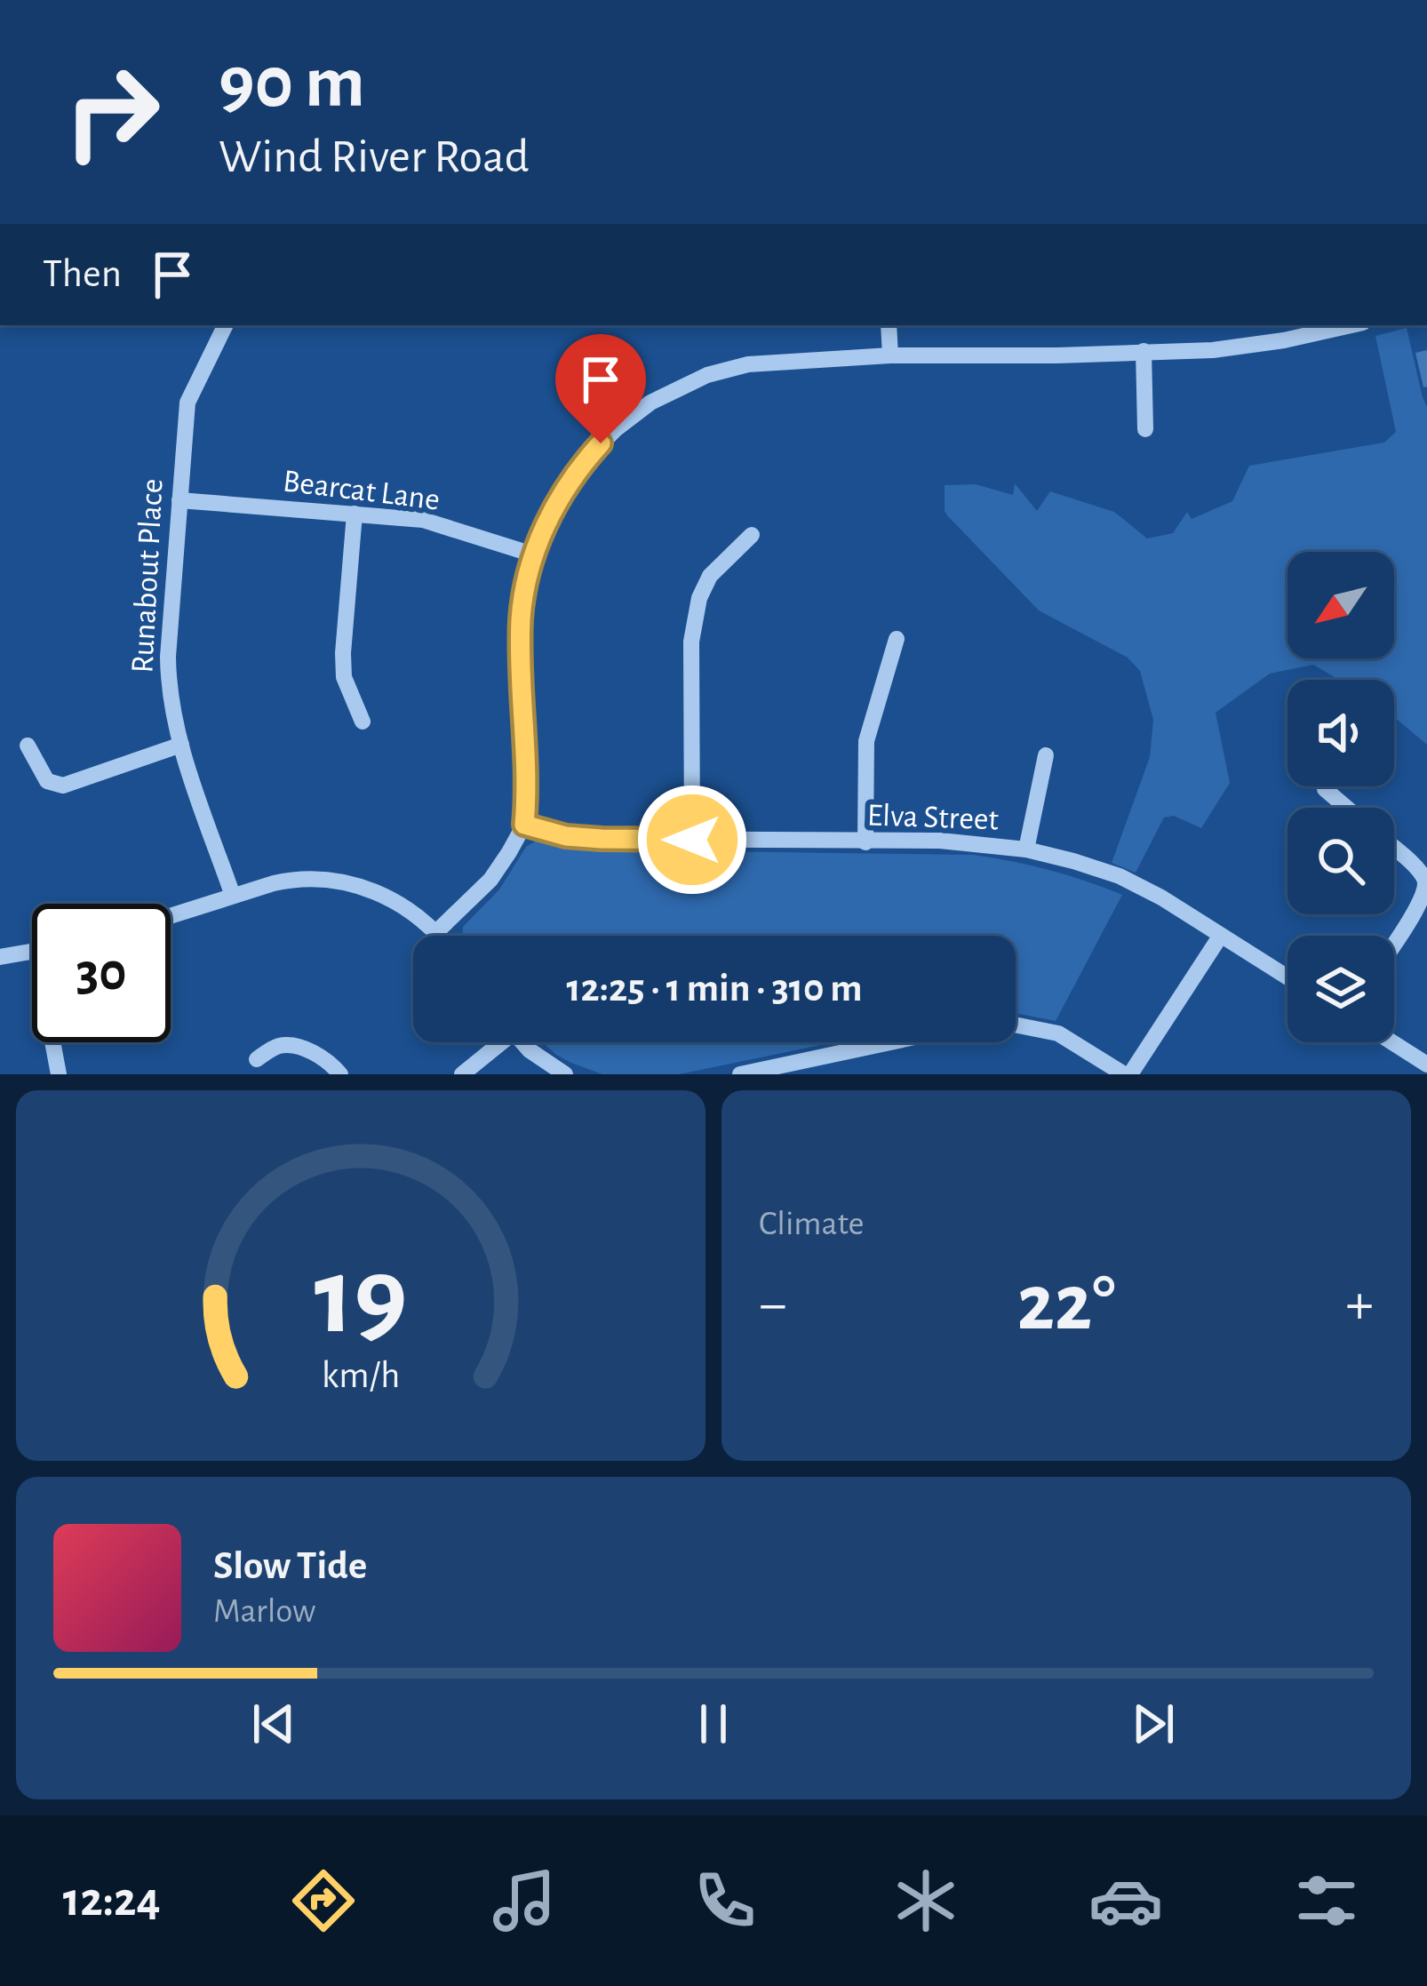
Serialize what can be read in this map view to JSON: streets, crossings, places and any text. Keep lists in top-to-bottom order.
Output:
{
  "streets": {
    "street": ["Bearcat Lane", "Runabout Place", "Elva Street"]
  },
  "crossings": [
    ["Bearcat Lane", "Runabout Place"]
  ],
  "north": "bottom left",
  "page": {
    "turn": ["90 m", "Wind River Road"],
    "then": "Then",
    "limit": "30",
    "trip": "12:25 · 1 min · 310 m",
    "tile": "Climate",
    "heat": ["−", "22°", "+"],
    "song": ["Slow Tide", "Marlow"],
    "tabs": "12:24",
    "gauge": ["19", "km/h"]
  }
}
